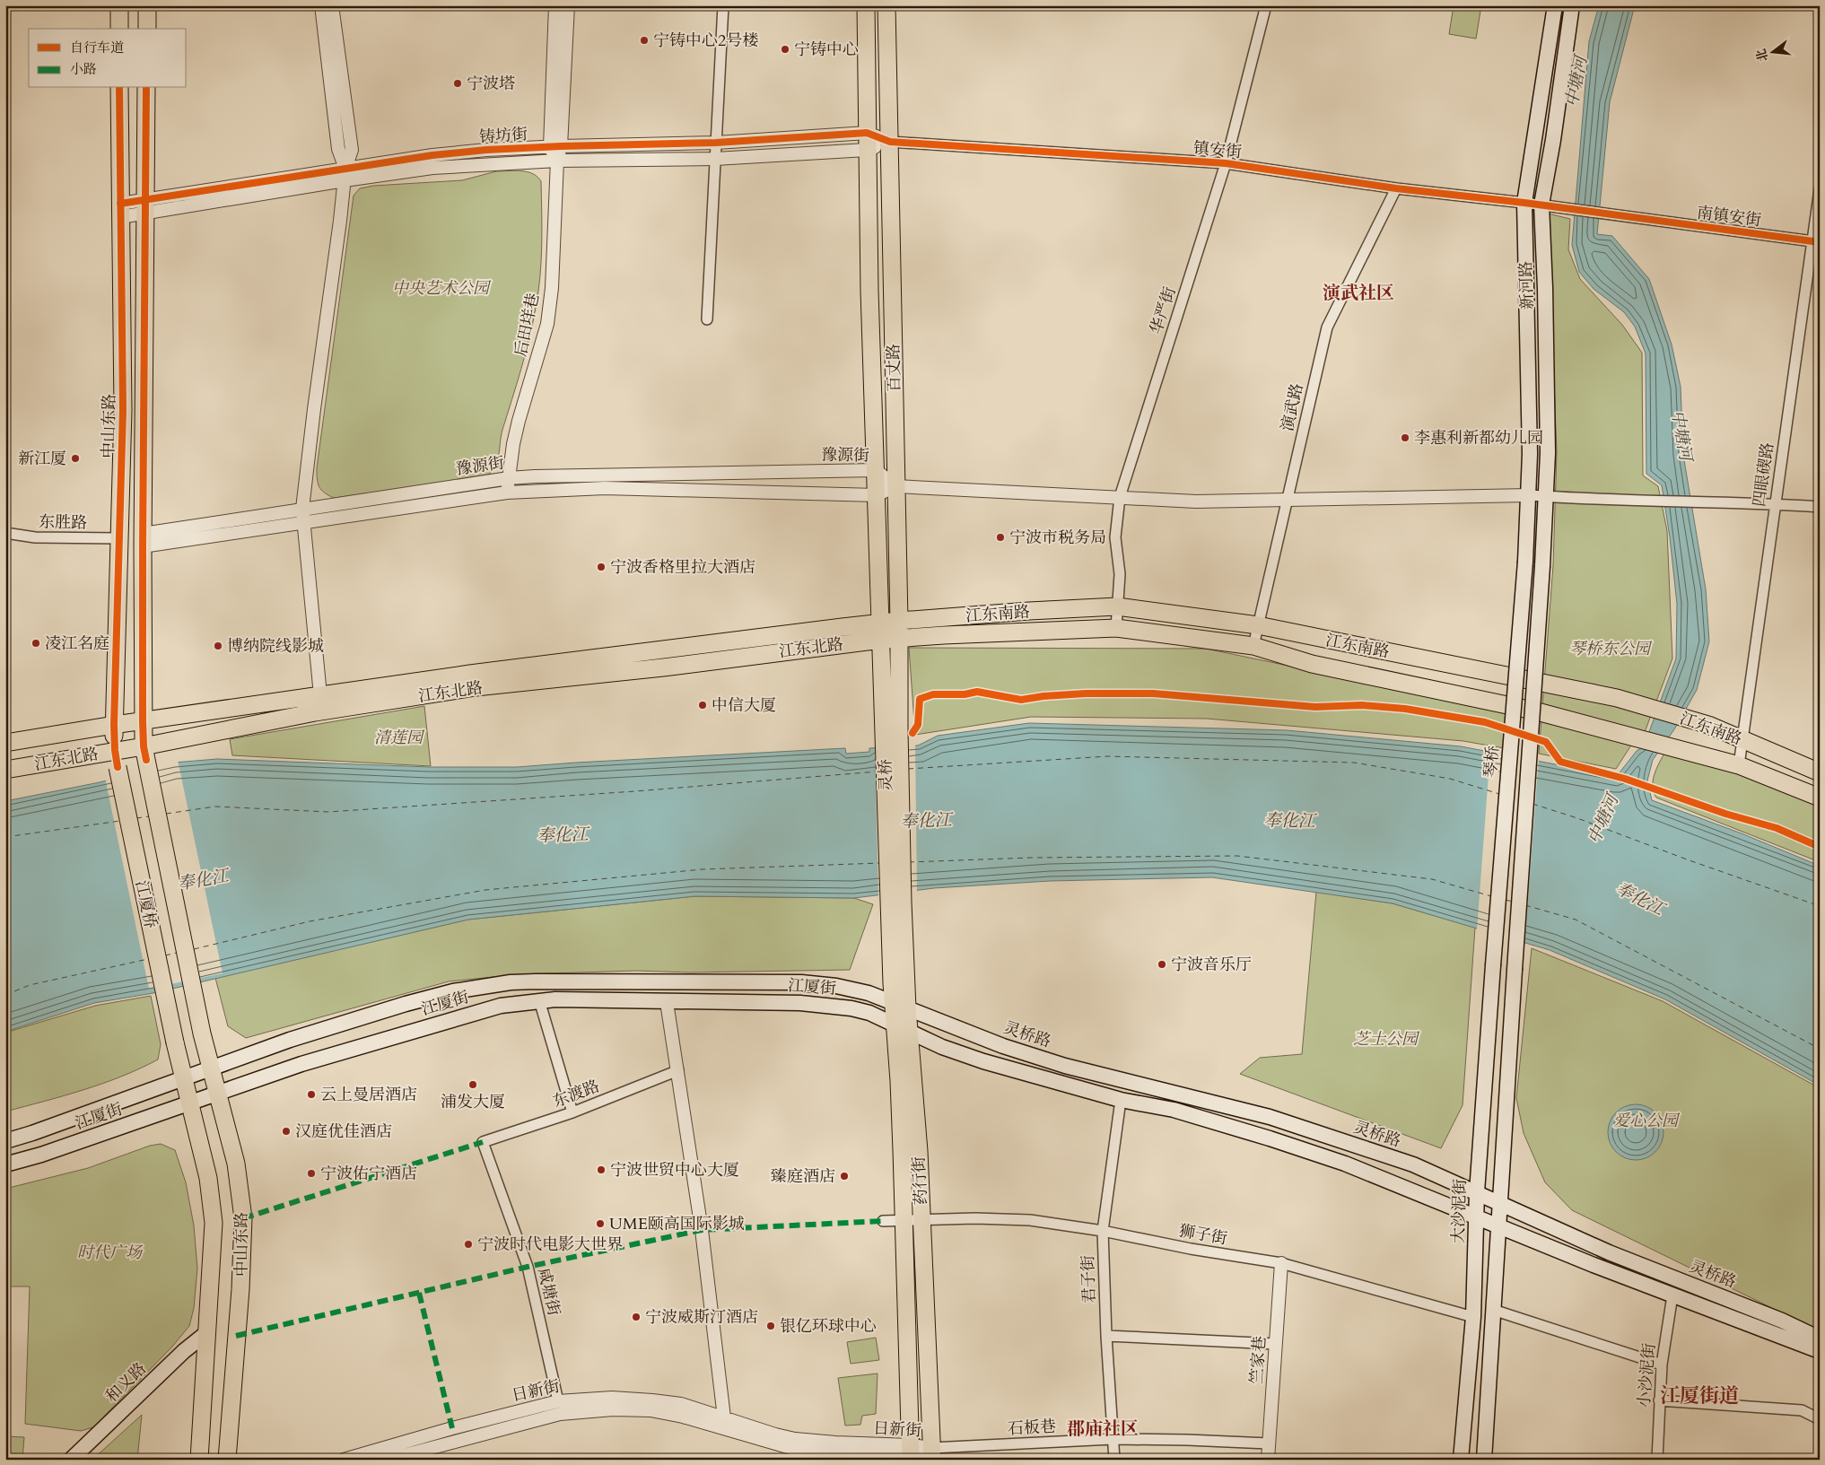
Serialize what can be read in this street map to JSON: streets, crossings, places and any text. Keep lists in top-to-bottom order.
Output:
{
  "streets": {
    "main road": [
      "新河路",
      "百丈路",
      "中山东路",
      "江东南路",
      "江东北路",
      "琴桥",
      "灵桥",
      "江厦桥",
      "江厦街",
      "灵桥路",
      "药行街",
      "大沙泥街",
      "和义路"
    ],
    "street": [
      "铸坊街",
      "镇安街",
      "南镇安街",
      "华严街",
      "后田垟巷",
      "演武路",
      "豫源街",
      "四眼碶路",
      "东胜路",
      "东渡路",
      "狮子街",
      "君子街",
      "咸塘街",
      "竺家巷",
      "小沙泥街",
      "日新街",
      "石板巷"
    ]
  },
  "crossings": [
    ["铸坊街", "镇安街"],
    ["铸坊街", "后田垟巷"],
    ["铸坊街", "百丈路"],
    ["铸坊街", "中山东路"],
    ["镇安街", "南镇安街"],
    ["镇安街", "新河路"],
    ["镇安街", "华严街"],
    ["镇安街", "百丈路"],
    ["镇安街", "演武路"],
    ["南镇安街", "新河路"],
    ["南镇安街", "四眼碶路"],
    ["新河路", "琴桥"],
    ["新河路", "灵桥路"],
    ["华严街", "江东南路"],
    ["后田垟巷", "豫源街"],
    ["百丈路", "豫源街"],
    ["百丈路", "江东南路"],
    ["百丈路", "江东北路"],
    ["百丈路", "灵桥"],
    ["演武路", "江东南路"],
    ["中山东路", "东胜路"],
    ["中山东路", "江东北路"],
    ["中山东路", "江厦桥"],
    ["中山东路", "江厦街"],
    ["中山东路", "和义路"],
    ["四眼碶路", "江东南路"],
    ["江东南路", "江东北路"],
    ["江东北路", "江厦桥"],
    ["琴桥", "大沙泥街"],
    ["灵桥", "药行街"],
    ["江厦街", "灵桥路"],
    ["江厦街", "药行街"],
    ["灵桥路", "药行街"],
    ["灵桥路", "大沙泥街"],
    ["东渡路", "咸塘街"],
    ["药行街", "狮子街"],
    ["药行街", "日新街"],
    ["药行街", "石板巷"],
    ["大沙泥街", "狮子街"],
    ["狮子街", "君子街"],
    ["狮子街", "竺家巷"],
    ["君子街", "石板巷"],
    ["咸塘街", "日新街"],
    ["竺家巷", "石板巷"],
    ["日新街", "石板巷"]
  ],
  "districts": ["演武社区", "江厦街道", "郡庙社区"],
  "water": ["中塘河", "奉化江"],
  "parks": [
    "中央艺术公园",
    "琴桥东公园",
    "清莲园",
    "芝士公园",
    "爱心公园",
    "时代广场"
  ],
  "places": [
    "宁铸中心2号楼",
    "宁铸中心",
    "宁波塔",
    "李惠利新都幼儿园",
    "新江厦",
    "宁波市税务局",
    "宁波香格里拉大酒店",
    "凌江名庭",
    "博纳院线影城",
    "中信大厦",
    "宁波音乐厅",
    "浦发大厦",
    "云上曼居酒店",
    "汉庭优佳酒店",
    "宁波世贸中心大厦",
    "宁波佑宁酒店",
    "臻庭酒店",
    "UME颐高国际影城",
    "宁波时代电影大世界",
    "宁波威斯汀酒店",
    "银亿环球中心"
  ],
  "legend": ["自行车道", "小路"],
  "north": "left"
}
